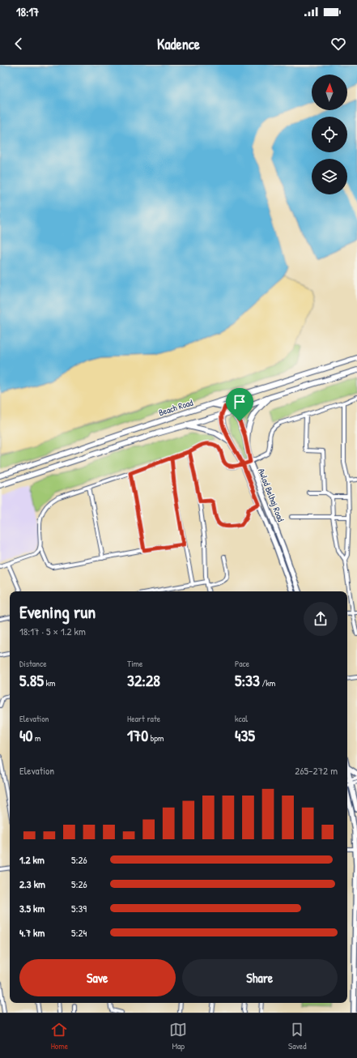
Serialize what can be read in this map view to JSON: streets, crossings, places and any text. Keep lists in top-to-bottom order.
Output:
{
  "streets": {
    "highway": ["Beach Road"],
    "main road": ["Awlad Belhaj Road"]
  },
  "crossings": [
    ["Beach Road", "Awlad Belhaj Road"]
  ],
  "north": "top",
  "page": {
    "status": "18:17",
    "header": "Kadence",
    "heading": ["Evening run", "18:17 · 5 × 1.2 km"],
    "stats": [
      ["Distance", "5.85 km"],
      ["Time", "32:28"],
      ["Pace", "5:33 /km"],
      ["Elevation", "40 m"],
      ["Heart rate", "170 bpm"],
      ["kcal", "435"]
    ],
    "chart": ["Elevation", "265–272 m"],
    "list": [
      {
        "name": "1.2 km",
        "note": "5:26"
      },
      {
        "name": "2.3 km",
        "note": "5:26"
      },
      {
        "name": "3.5 km",
        "note": "5:39"
      },
      {
        "name": "4.7 km",
        "note": "5:24"
      }
    ],
    "buttons": ["Save", "Share"],
    "tabs": ["Home", "Map", "Saved"]
  }
}
